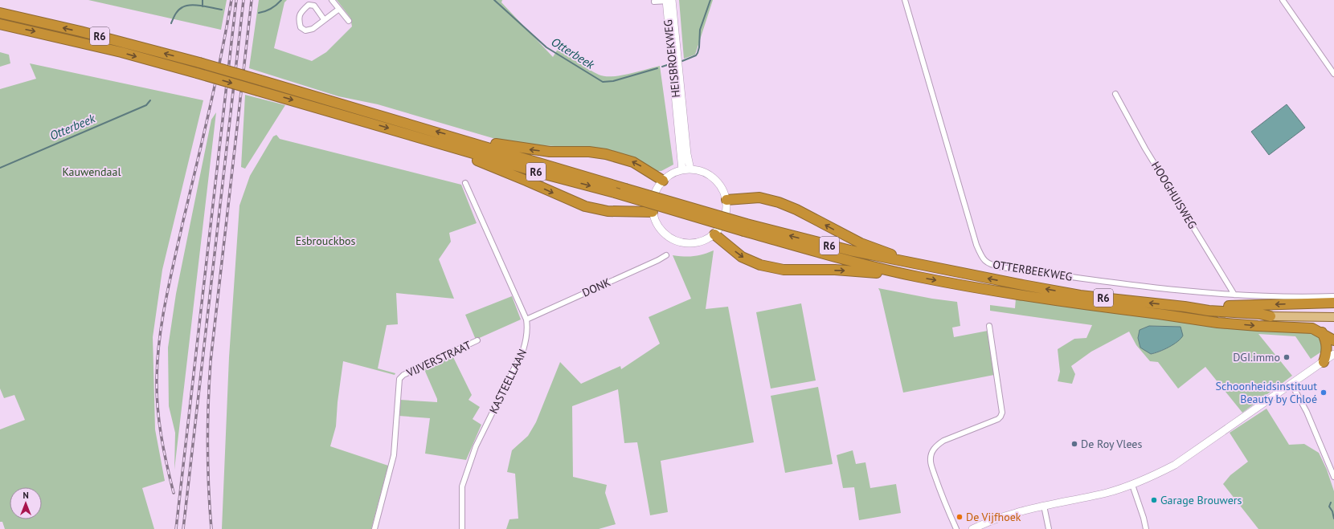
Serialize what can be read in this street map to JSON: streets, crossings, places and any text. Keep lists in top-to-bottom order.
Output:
{
  "streets": {
    "highway": ["R6"],
    "main road": ["HEISBROEKWEG"],
    "street": [
      "HOOGHUISWEG",
      "OTTERBEEKWEG",
      "DONK",
      "VIJVERSTRAAT",
      "KASTEELLAAN"
    ]
  },
  "crossings": [
    ["HOOGHUISWEG", "OTTERBEEKWEG"],
    ["DONK", "KASTEELLAAN"]
  ],
  "water": ["Otterbeek"],
  "parks": ["Kauwendaal", "Esbrouckbos"],
  "places": [
    "DGI.immo",
    "Schoonheidsinstituut Beauty by Chloé",
    "De Roy Vlees",
    "Garage Brouwers",
    "De Vijfhoek"
  ],
  "north": "top"
}
